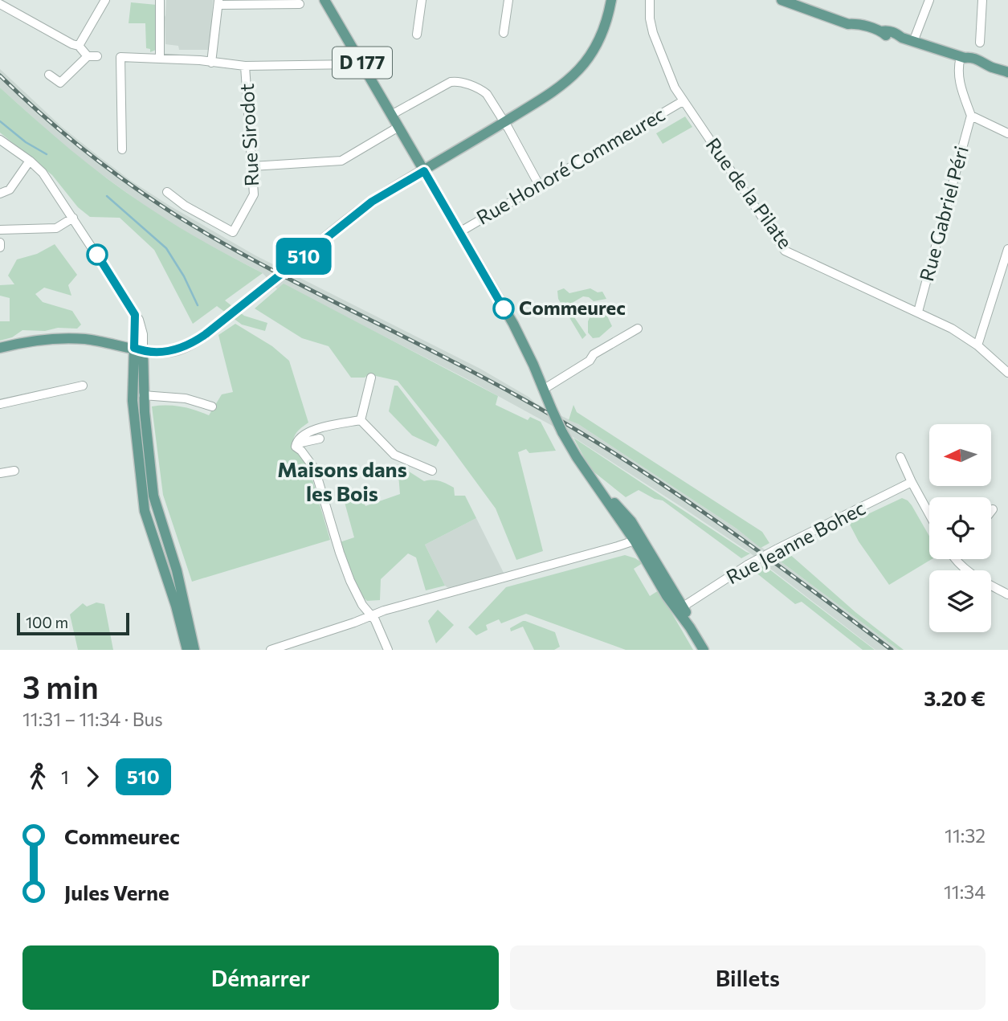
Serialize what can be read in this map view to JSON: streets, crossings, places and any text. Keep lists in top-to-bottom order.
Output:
{
  "streets": {
    "main road": ["D 177"],
    "street": [
      "Rue Sirodot",
      "Rue Honoré Commeurec",
      "Rue de la Pilate",
      "Rue Gabriel Péri",
      "Rue Jeanne Bohec"
    ]
  },
  "crossings": [
    ["D 177", "Rue Honoré Commeurec"],
    ["D 177", "Rue Jeanne Bohec"],
    ["Rue Honoré Commeurec", "Rue de la Pilate"],
    ["Rue de la Pilate", "Rue Gabriel Péri"]
  ],
  "districts": ["Maisons dans les Bois"],
  "places": ["Commeurec"],
  "lines": ["bus line 510"],
  "scale_bar": "100 m",
  "north": "left",
  "page": {
    "on_map": "510",
    "scale": "100 m",
    "heading": ["3 min", "11:31 – 11:34 · Bus", "3.20 €"],
    "legs": ["1", "510"],
    "list": [
      {
        "name": "Commeurec",
        "value": "11:32"
      },
      {
        "name": "Jules Verne",
        "value": "11:34"
      }
    ],
    "buttons": ["Démarrer", "Billets"]
  }
}
